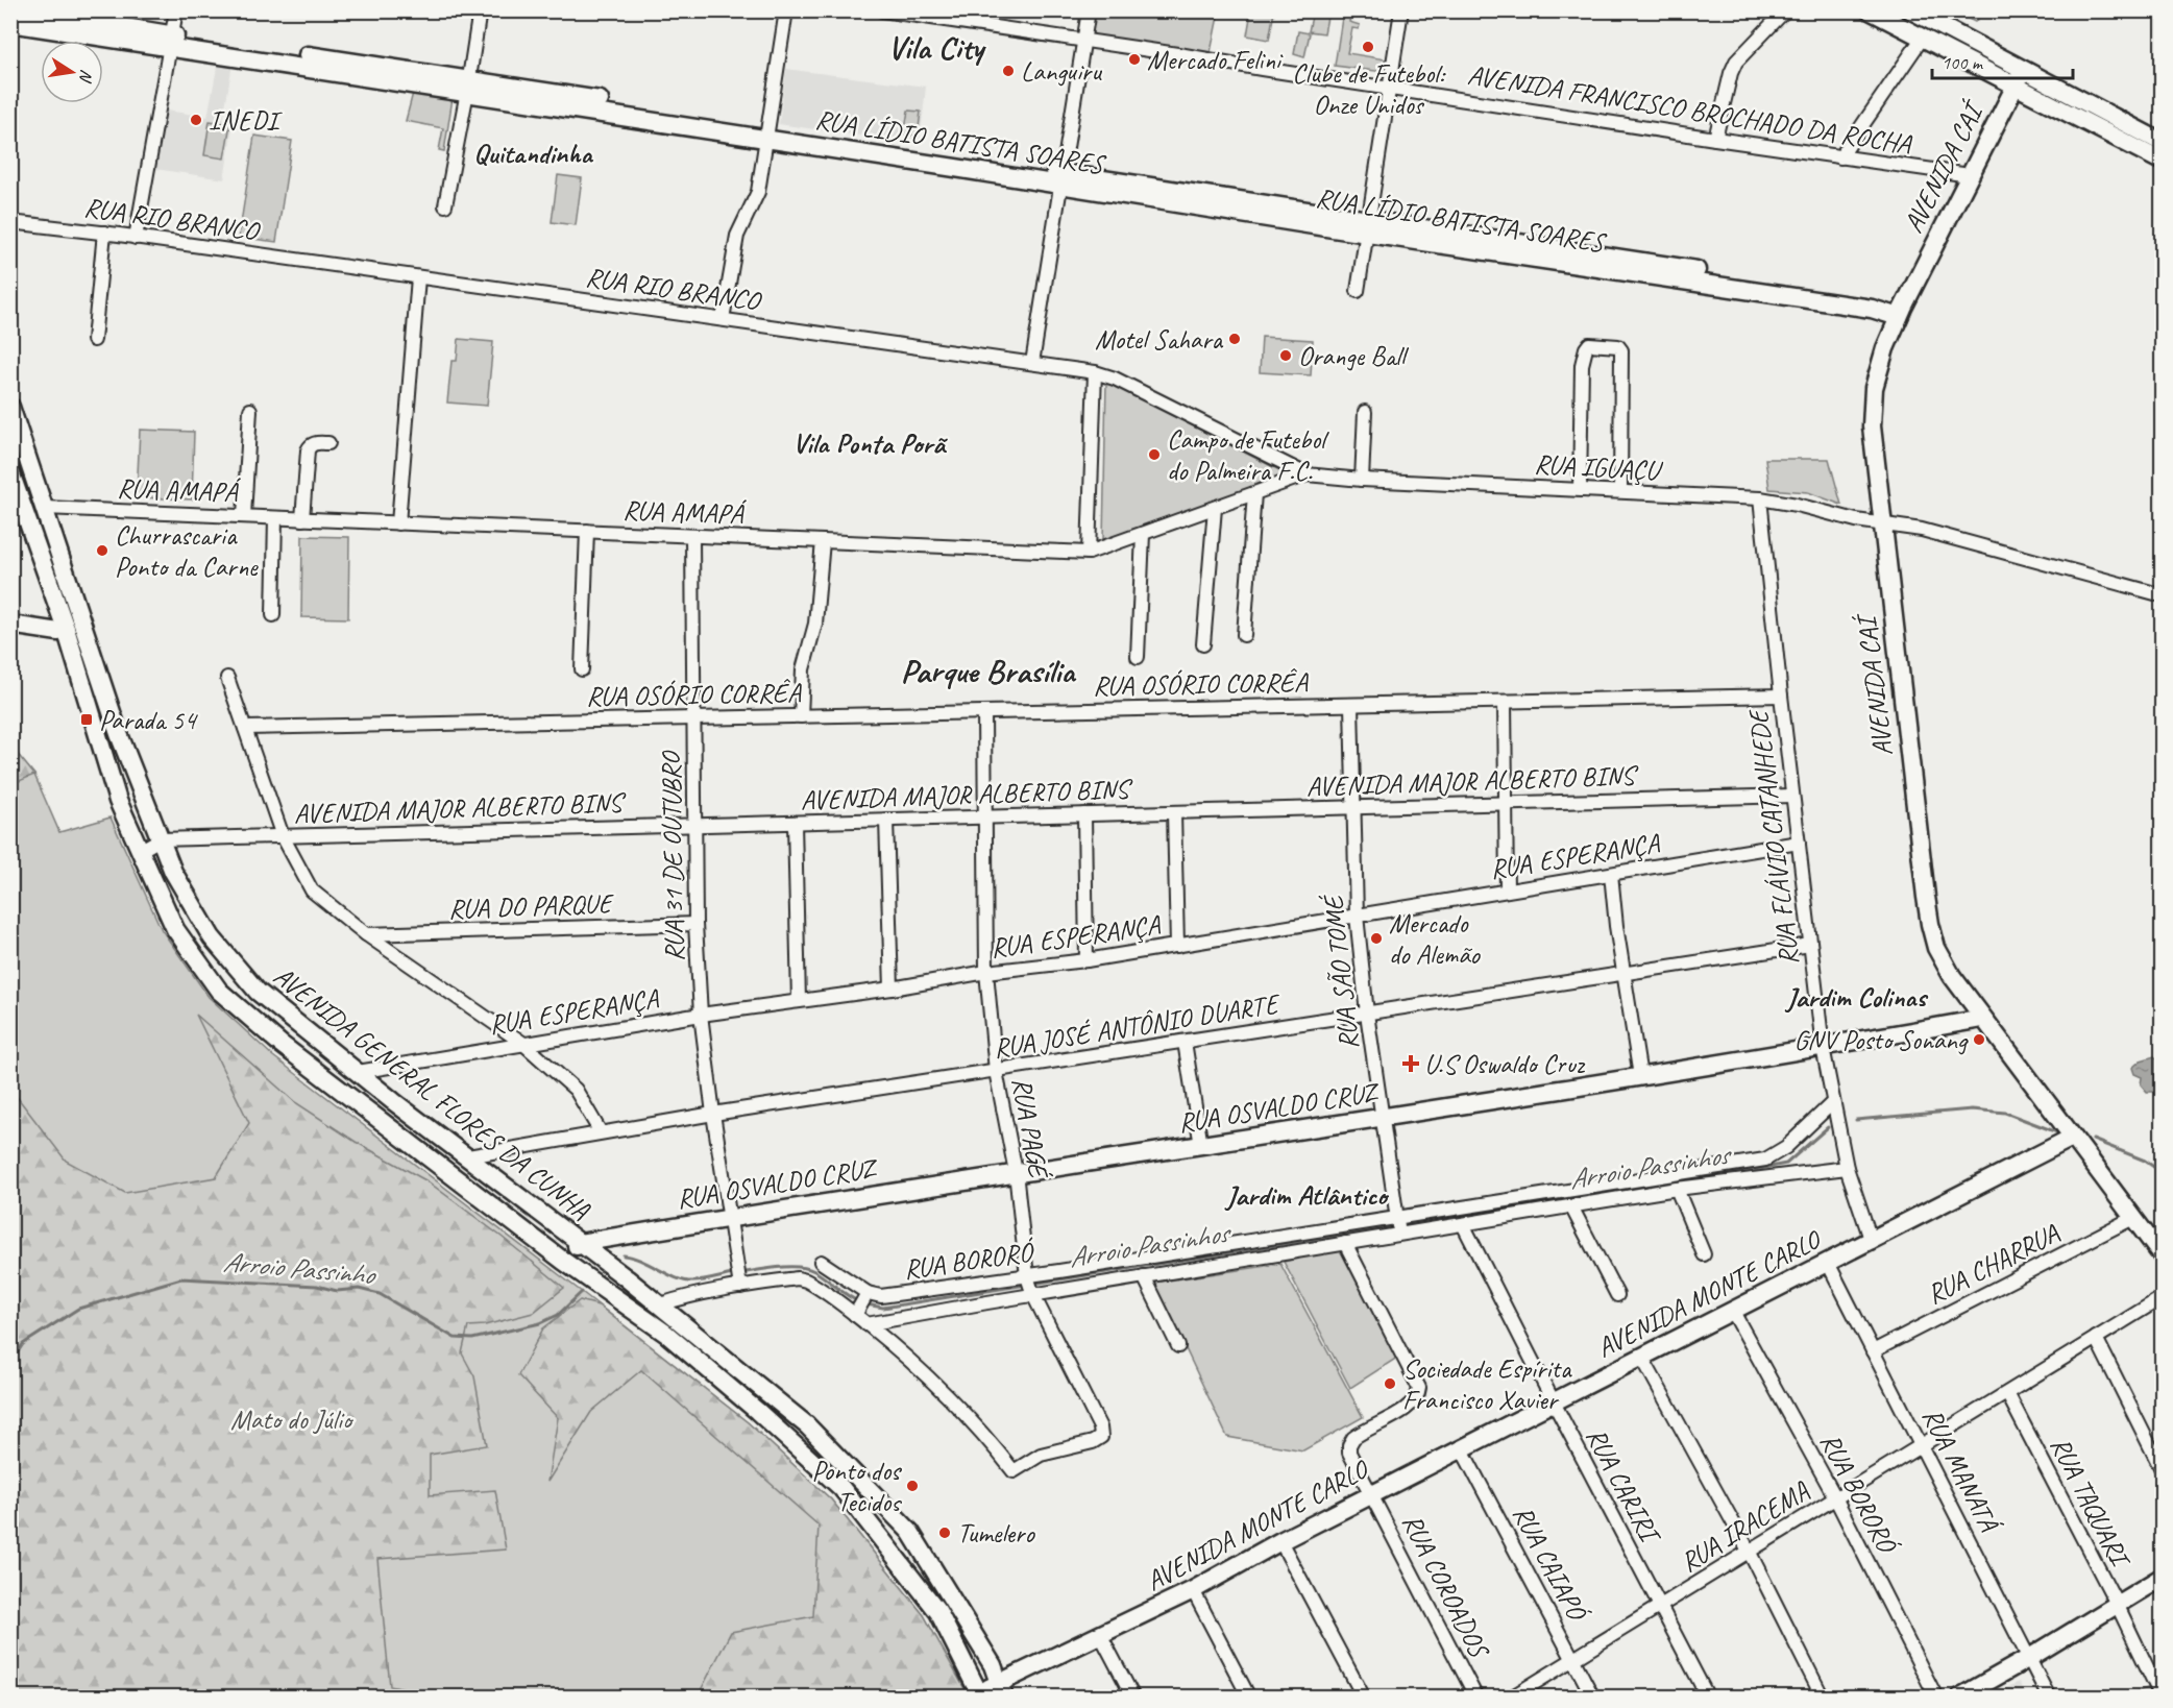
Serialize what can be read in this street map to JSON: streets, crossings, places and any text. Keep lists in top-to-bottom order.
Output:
{
  "streets": {
    "main road": [
      "RUA LÍDIO BATISTA SOARES",
      "AVENIDA CAÍ",
      "AVENIDA GENERAL FLORES DA CUNHA",
      "RUA OSVALDO CRUZ",
      "AVENIDA MONTE CARLO"
    ],
    "street": [
      "AVENIDA FRANCISCO BROCHADO DA ROCHA",
      "RUA RIO BRANCO",
      "RUA IGUAÇU",
      "RUA AMAPÁ",
      "RUA OSÓRIO CORRÊA",
      "AVENIDA MAJOR ALBERTO BINS",
      "RUA FLÁVIO CATANHEDE",
      "RUA ESPERANÇA",
      "RUA 31 DE OUTUBRO",
      "RUA DO PARQUE",
      "RUA SÃO TOMÉ",
      "RUA JOSÉ ANTÔNIO DUARTE",
      "RUA PAGÉ",
      "RUA BORORÓ",
      "RUA CHARRUA",
      "RUA MANATÁ",
      "RUA CARIRI",
      "RUA TAQUARI",
      "RUA IRACEMA",
      "RUA CAIAPÓ",
      "RUA COROADOS"
    ]
  },
  "crossings": [
    ["AVENIDA FRANCISCO BROCHADO DA ROCHA", "AVENIDA CAÍ"],
    ["RUA LÍDIO BATISTA SOARES", "AVENIDA CAÍ"],
    ["AVENIDA CAÍ", "RUA IGUAÇU"],
    ["AVENIDA CAÍ", "RUA OSVALDO CRUZ"],
    ["AVENIDA CAÍ", "RUA CHARRUA"],
    ["AVENIDA CAÍ", "AVENIDA MONTE CARLO"],
    ["RUA RIO BRANCO", "RUA IGUAÇU"],
    ["RUA RIO BRANCO", "RUA AMAPÁ"],
    ["RUA IGUAÇU", "RUA AMAPÁ"],
    ["RUA IGUAÇU", "RUA FLÁVIO CATANHEDE"],
    ["RUA AMAPÁ", "RUA 31 DE OUTUBRO"],
    ["RUA AMAPÁ", "AVENIDA GENERAL FLORES DA CUNHA"],
    ["RUA OSÓRIO CORRÊA", "RUA FLÁVIO CATANHEDE"],
    ["RUA OSÓRIO CORRÊA", "RUA 31 DE OUTUBRO"],
    ["RUA OSÓRIO CORRÊA", "RUA SÃO TOMÉ"],
    ["RUA OSÓRIO CORRÊA", "RUA PAGÉ"],
    ["AVENIDA MAJOR ALBERTO BINS", "RUA FLÁVIO CATANHEDE"],
    ["AVENIDA MAJOR ALBERTO BINS", "RUA 31 DE OUTUBRO"],
    ["AVENIDA MAJOR ALBERTO BINS", "RUA SÃO TOMÉ"],
    ["AVENIDA MAJOR ALBERTO BINS", "AVENIDA GENERAL FLORES DA CUNHA"],
    ["AVENIDA MAJOR ALBERTO BINS", "RUA PAGÉ"],
    ["RUA FLÁVIO CATANHEDE", "RUA ESPERANÇA"],
    ["RUA FLÁVIO CATANHEDE", "RUA JOSÉ ANTÔNIO DUARTE"],
    ["RUA FLÁVIO CATANHEDE", "RUA OSVALDO CRUZ"],
    ["RUA FLÁVIO CATANHEDE", "RUA BORORÓ"],
    ["RUA FLÁVIO CATANHEDE", "AVENIDA MONTE CARLO"],
    ["RUA ESPERANÇA", "RUA 31 DE OUTUBRO"],
    ["RUA ESPERANÇA", "RUA SÃO TOMÉ"],
    ["RUA ESPERANÇA", "AVENIDA GENERAL FLORES DA CUNHA"],
    ["RUA ESPERANÇA", "RUA PAGÉ"],
    ["RUA 31 DE OUTUBRO", "RUA DO PARQUE"],
    ["RUA 31 DE OUTUBRO", "RUA JOSÉ ANTÔNIO DUARTE"],
    ["RUA 31 DE OUTUBRO", "RUA OSVALDO CRUZ"],
    ["RUA SÃO TOMÉ", "RUA JOSÉ ANTÔNIO DUARTE"],
    ["RUA SÃO TOMÉ", "RUA OSVALDO CRUZ"],
    ["RUA SÃO TOMÉ", "RUA BORORÓ"],
    ["RUA JOSÉ ANTÔNIO DUARTE", "AVENIDA GENERAL FLORES DA CUNHA"],
    ["RUA JOSÉ ANTÔNIO DUARTE", "RUA PAGÉ"],
    ["AVENIDA GENERAL FLORES DA CUNHA", "RUA OSVALDO CRUZ"],
    ["AVENIDA GENERAL FLORES DA CUNHA", "AVENIDA MONTE CARLO"],
    ["RUA OSVALDO CRUZ", "RUA PAGÉ"],
    ["RUA PAGÉ", "RUA BORORÓ"],
    ["RUA BORORÓ", "AVENIDA MONTE CARLO"],
    ["RUA BORORÓ", "RUA IRACEMA"],
    ["RUA CHARRUA", "RUA MANATÁ"],
    ["AVENIDA MONTE CARLO", "RUA MANATÁ"],
    ["AVENIDA MONTE CARLO", "RUA CARIRI"],
    ["AVENIDA MONTE CARLO", "RUA CAIAPÓ"],
    ["AVENIDA MONTE CARLO", "RUA COROADOS"],
    ["RUA MANATÁ", "RUA IRACEMA"],
    ["RUA CARIRI", "RUA IRACEMA"],
    ["RUA TAQUARI", "RUA IRACEMA"],
    ["RUA IRACEMA", "RUA CAIAPÓ"]
  ],
  "districts": [
    "Vila City",
    "Quitandinha",
    "Vila Ponta Porã",
    "Parque Brasília",
    "Jardim Colinas",
    "Jardim Atlântico"
  ],
  "water": ["Arroio Passinhos", "Arroio Passinho"],
  "parks": ["Mato do Júlio"],
  "places": {
    "other": [
      "Clube de Futebol: Onze Unidos",
      "Mercado Felini",
      "Languiru",
      "INEDI",
      "Motel Sahara",
      "Orange Ball",
      "Campo de Futebol do Palmeira F.C.",
      "Churrascaria Ponto da Carne",
      "Mercado do Alemão",
      "GNV Posto Sonang",
      "Sociedade Espírita Francisco Xavier",
      "Ponto dos Tecidos",
      "Tumelero"
    ],
    "transit": ["Parada 54"],
    "health": ["U.S Oswaldo Cruz"]
  },
  "scale_bar": "100 m",
  "north": "right"
}
